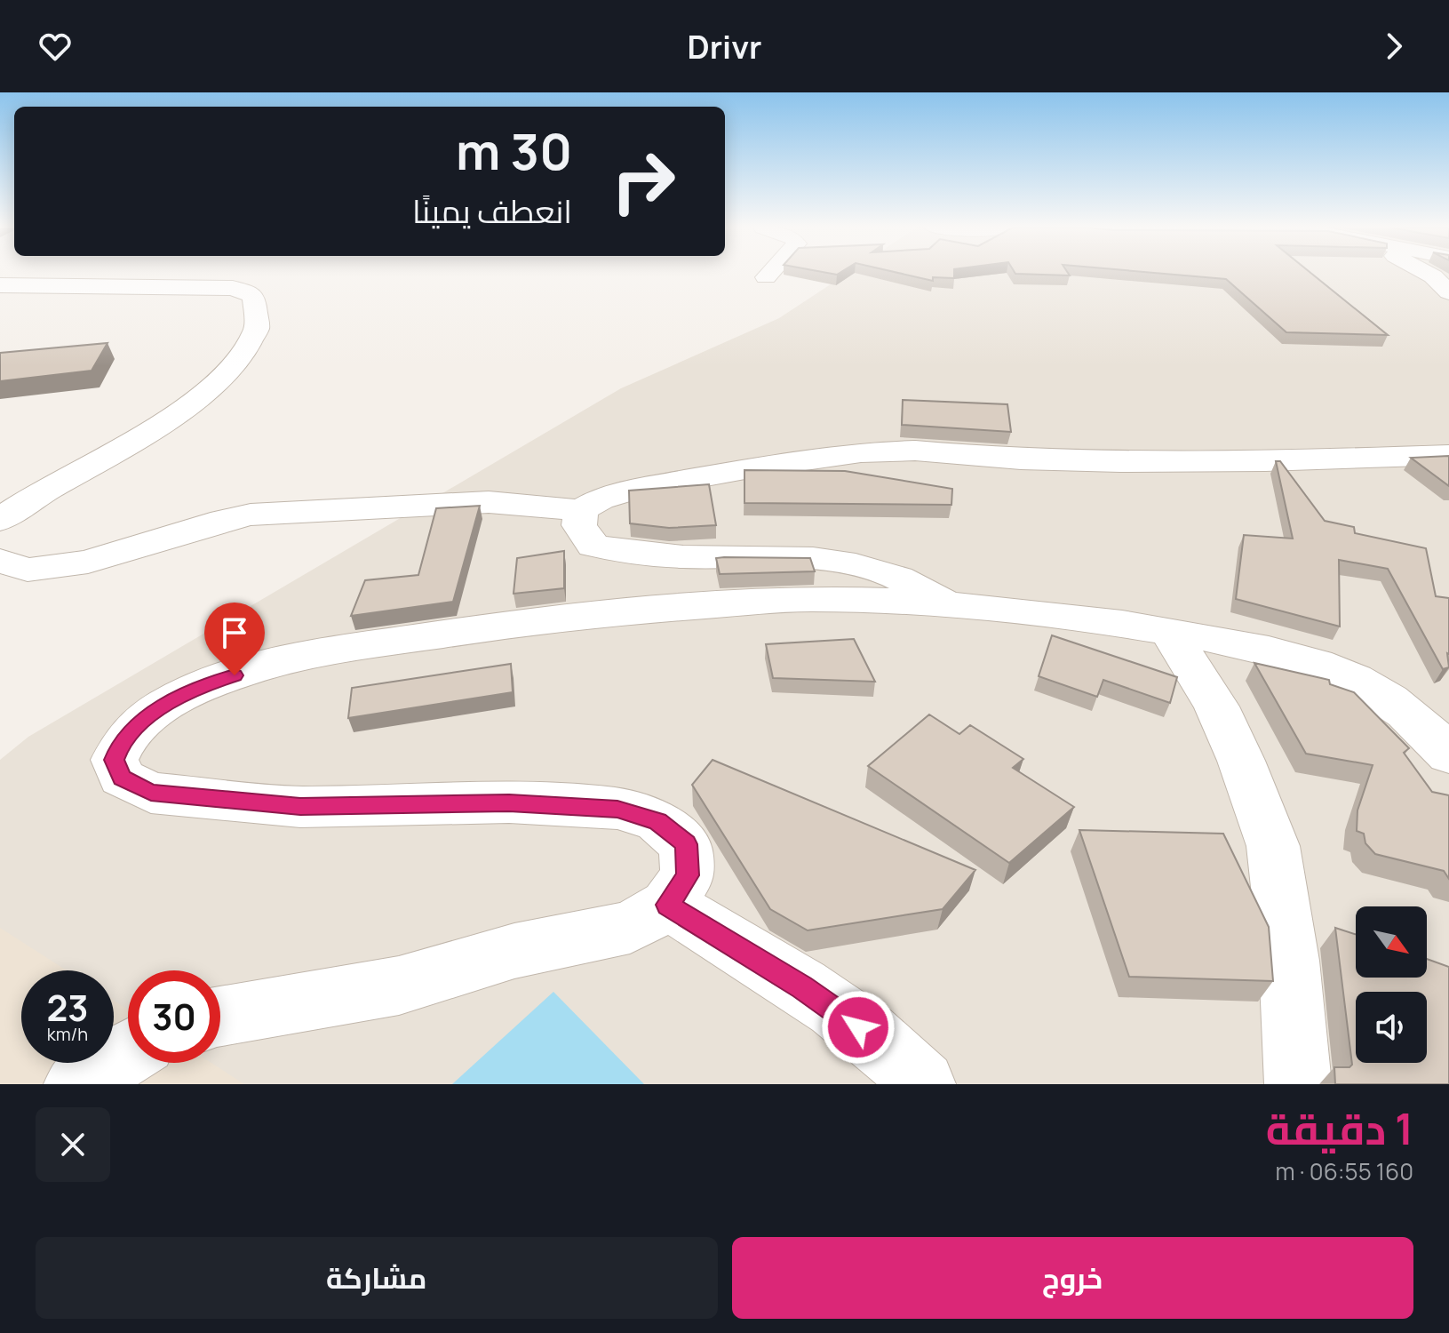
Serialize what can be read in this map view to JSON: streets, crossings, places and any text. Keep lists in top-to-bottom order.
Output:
{
  "north": "bottom right",
  "page": {
    "header": "Drivr",
    "turn": ["30 m", "انعطف يمينًا"],
    "speed": "23 km/h",
    "limit": "30",
    "heading": ["1 دقيقة", "160 m · 06:55"],
    "buttons": ["خروج", "مشاركة"]
  }
}
